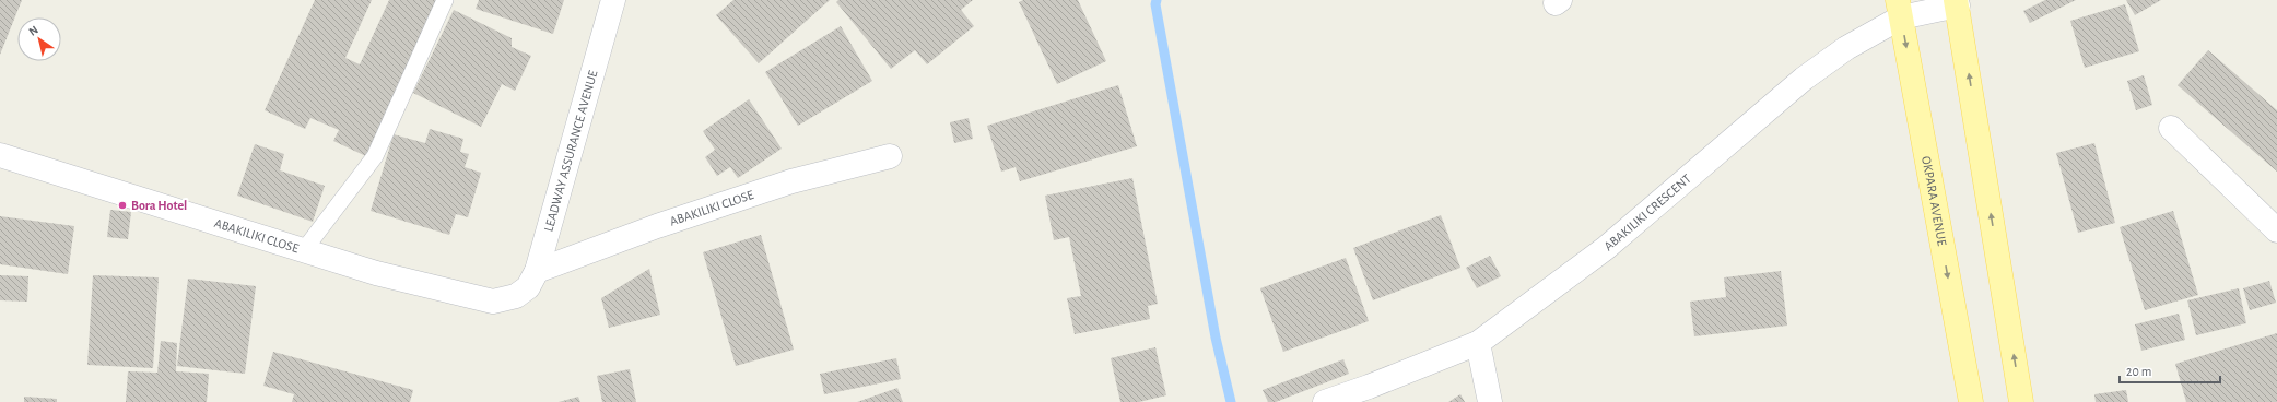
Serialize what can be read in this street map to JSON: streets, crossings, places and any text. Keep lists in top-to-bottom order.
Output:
{
  "streets": {
    "main road": ["OKPARA AVENUE"],
    "street": ["LEADWAY ASSURANCE AVENUE", "ABAKILIKI CLOSE", "ABAKILIKI CRESCENT"]
  },
  "crossings": [
    ["LEADWAY ASSURANCE AVENUE", "ABAKILIKI CLOSE"],
    ["OKPARA AVENUE", "ABAKILIKI CRESCENT"]
  ],
  "places": ["Bora Hotel"],
  "scale_bar": "20 m",
  "north": "top left"
}
